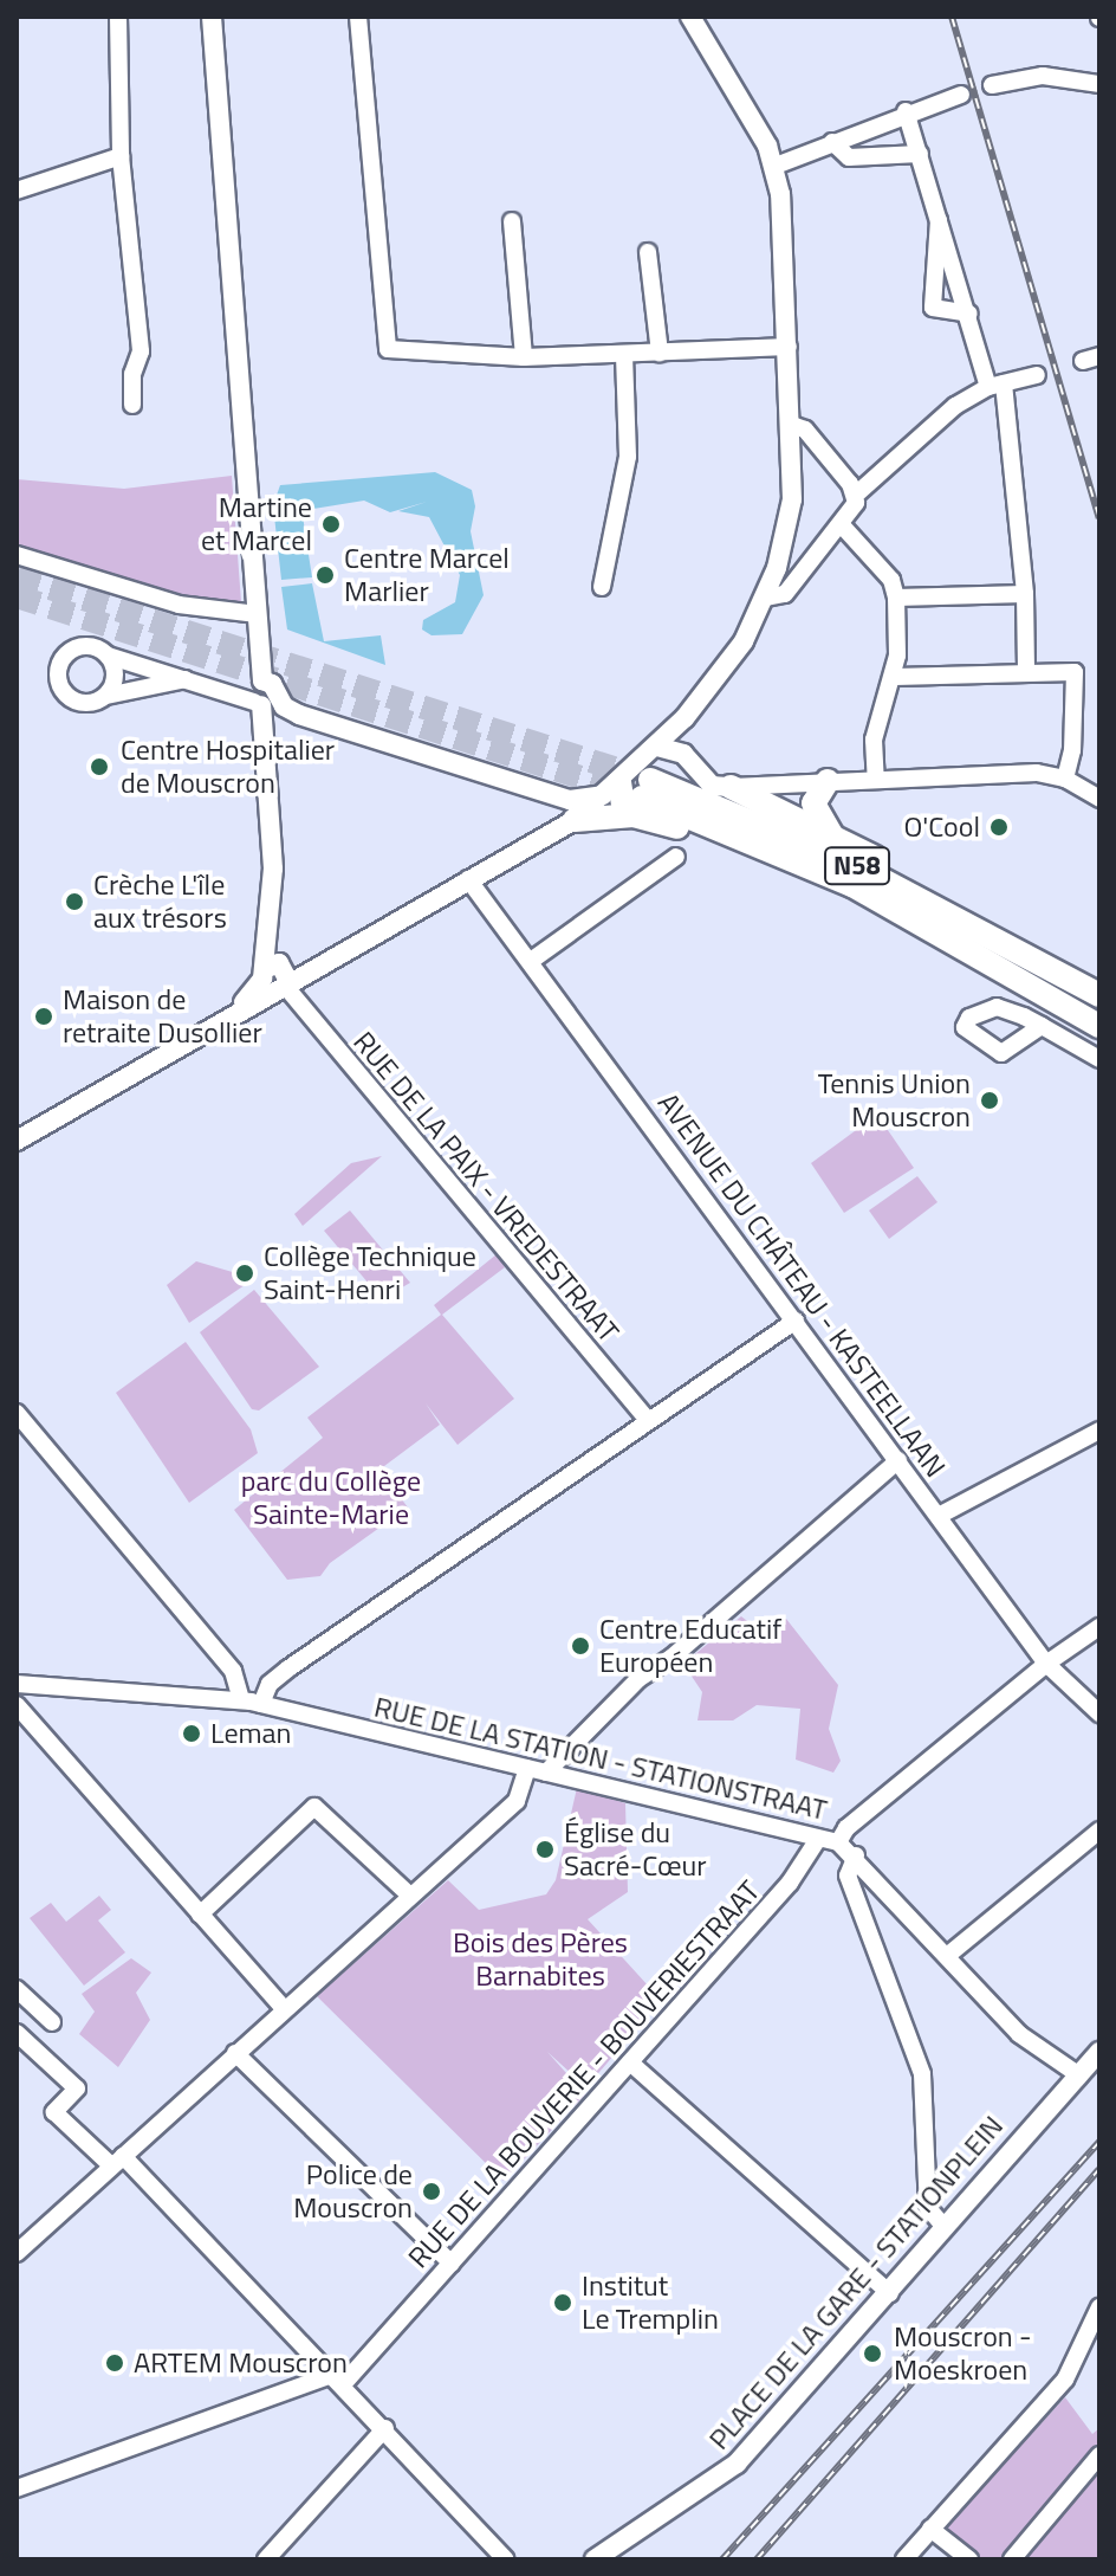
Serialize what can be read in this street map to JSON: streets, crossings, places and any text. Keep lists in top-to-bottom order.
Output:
{
  "streets": {
    "highway": ["N58"],
    "main road": ["PLACE DE LA GARE - STATIONPLEIN"],
    "street": [
      "RUE DE LA PAIX - VREDESTRAAT",
      "AVENUE DU CHÂTEAU - KASTEELLAAN",
      "RUE DE LA STATION - STATIONSTRAAT",
      "RUE DE LA BOUVERIE - BOUVERIESTRAAT"
    ]
  },
  "crossings": [
    ["RUE DE LA STATION - STATIONSTRAAT", "RUE DE LA BOUVERIE - BOUVERIESTRAAT"],
    ["RUE DE LA STATION - STATIONSTRAAT", "PLACE DE LA GARE - STATIONPLEIN"]
  ],
  "parks": ["parc du Collège Sainte-Marie", "Bois des Pères Barnabites"],
  "places": [
    "Martine et Marcel",
    "Centre Marcel Marlier",
    "Centre Hospitalier de Mouscron",
    "O'Cool",
    "Crèche L'île aux trésors",
    "Maison de retraite Dusollier",
    "Tennis Union Mouscron",
    "Collège Technique Saint-Henri",
    "Centre Educatif Européen",
    "Leman",
    "Église du Sacré-Cœur",
    "Police de Mouscron",
    "Institut Le Tremplin",
    "Mouscron - Moeskroen",
    "ARTEM Mouscron"
  ]
}
